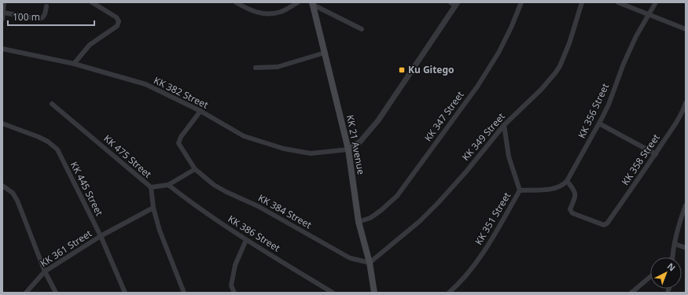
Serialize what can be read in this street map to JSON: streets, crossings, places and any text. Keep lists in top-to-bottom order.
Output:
{
  "streets": {
    "main road": ["KK 21 Avenue"],
    "street": [
      "KK 382 Street",
      "KK 356 Street",
      "KK 347 Street",
      "KK 349 Street",
      "KK 475 Street",
      "KK 358 Street",
      "KK 445 Street",
      "KK 384 Street",
      "KK 351 Street",
      "KK 386 Street",
      "KK 361 Street"
    ]
  },
  "crossings": [
    ["KK 382 Street", "KK 21 Avenue"],
    ["KK 356 Street", "KK 358 Street"],
    ["KK 347 Street", "KK 21 Avenue"],
    ["KK 349 Street", "KK 21 Avenue"],
    ["KK 349 Street", "KK 384 Street"],
    ["KK 349 Street", "KK 351 Street"],
    ["KK 21 Avenue", "KK 384 Street"],
    ["KK 475 Street", "KK 361 Street"],
    ["KK 445 Street", "KK 361 Street"]
  ],
  "places": {
    "transit": ["Ku Gitego"]
  },
  "scale_bar": "100 m",
  "north": "top right"
}
